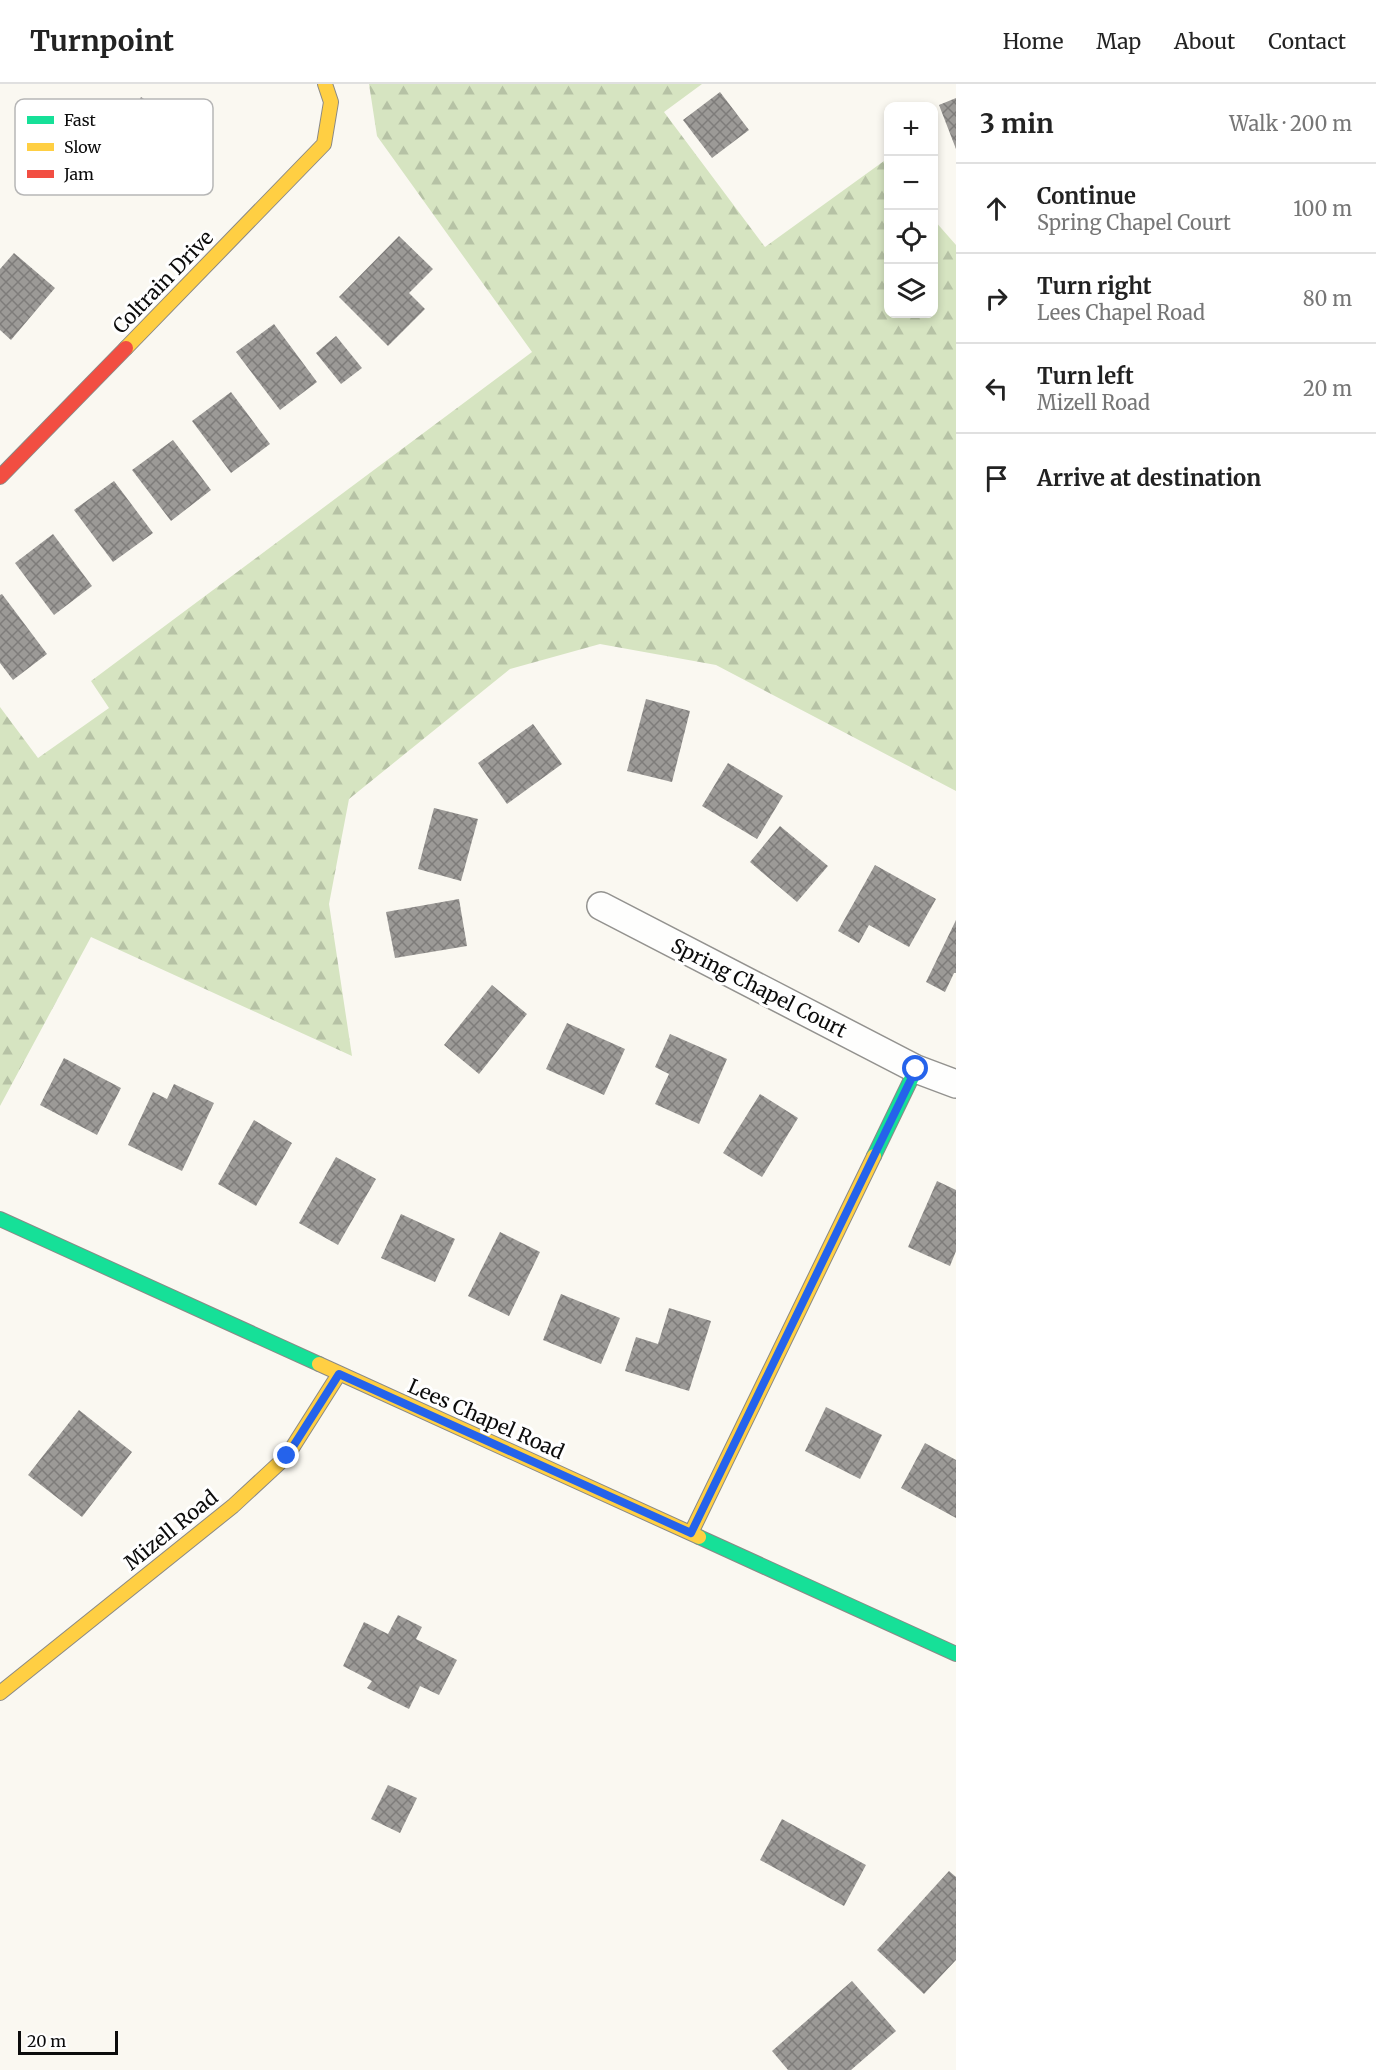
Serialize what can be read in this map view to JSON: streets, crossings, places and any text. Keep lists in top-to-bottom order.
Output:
{
  "streets": {
    "street": [
      "Coltrain Drive",
      "Spring Chapel Court",
      "Lees Chapel Road",
      "Mizell Road"
    ]
  },
  "crossings": [
    ["Lees Chapel Road", "Mizell Road"]
  ],
  "legend": ["Fast", "Slow", "Jam"],
  "scale_bar": "20 m",
  "page": {
    "header": "Turnpoint",
    "nav": [
      "Home",
      "Map",
      "About",
      "Contact"
    ],
    "heading": ["3 min", "Walk · 200 m"],
    "map_buttons": ["+", "−"],
    "list": [
      ["Continue", "Spring Chapel Court", "100 m"],
      ["Turn right", "Lees Chapel Road", "80 m"],
      ["Turn left", "Mizell Road", "20 m"],
      "Arrive at destination"
    ],
    "scale": "20 m"
  }
}
